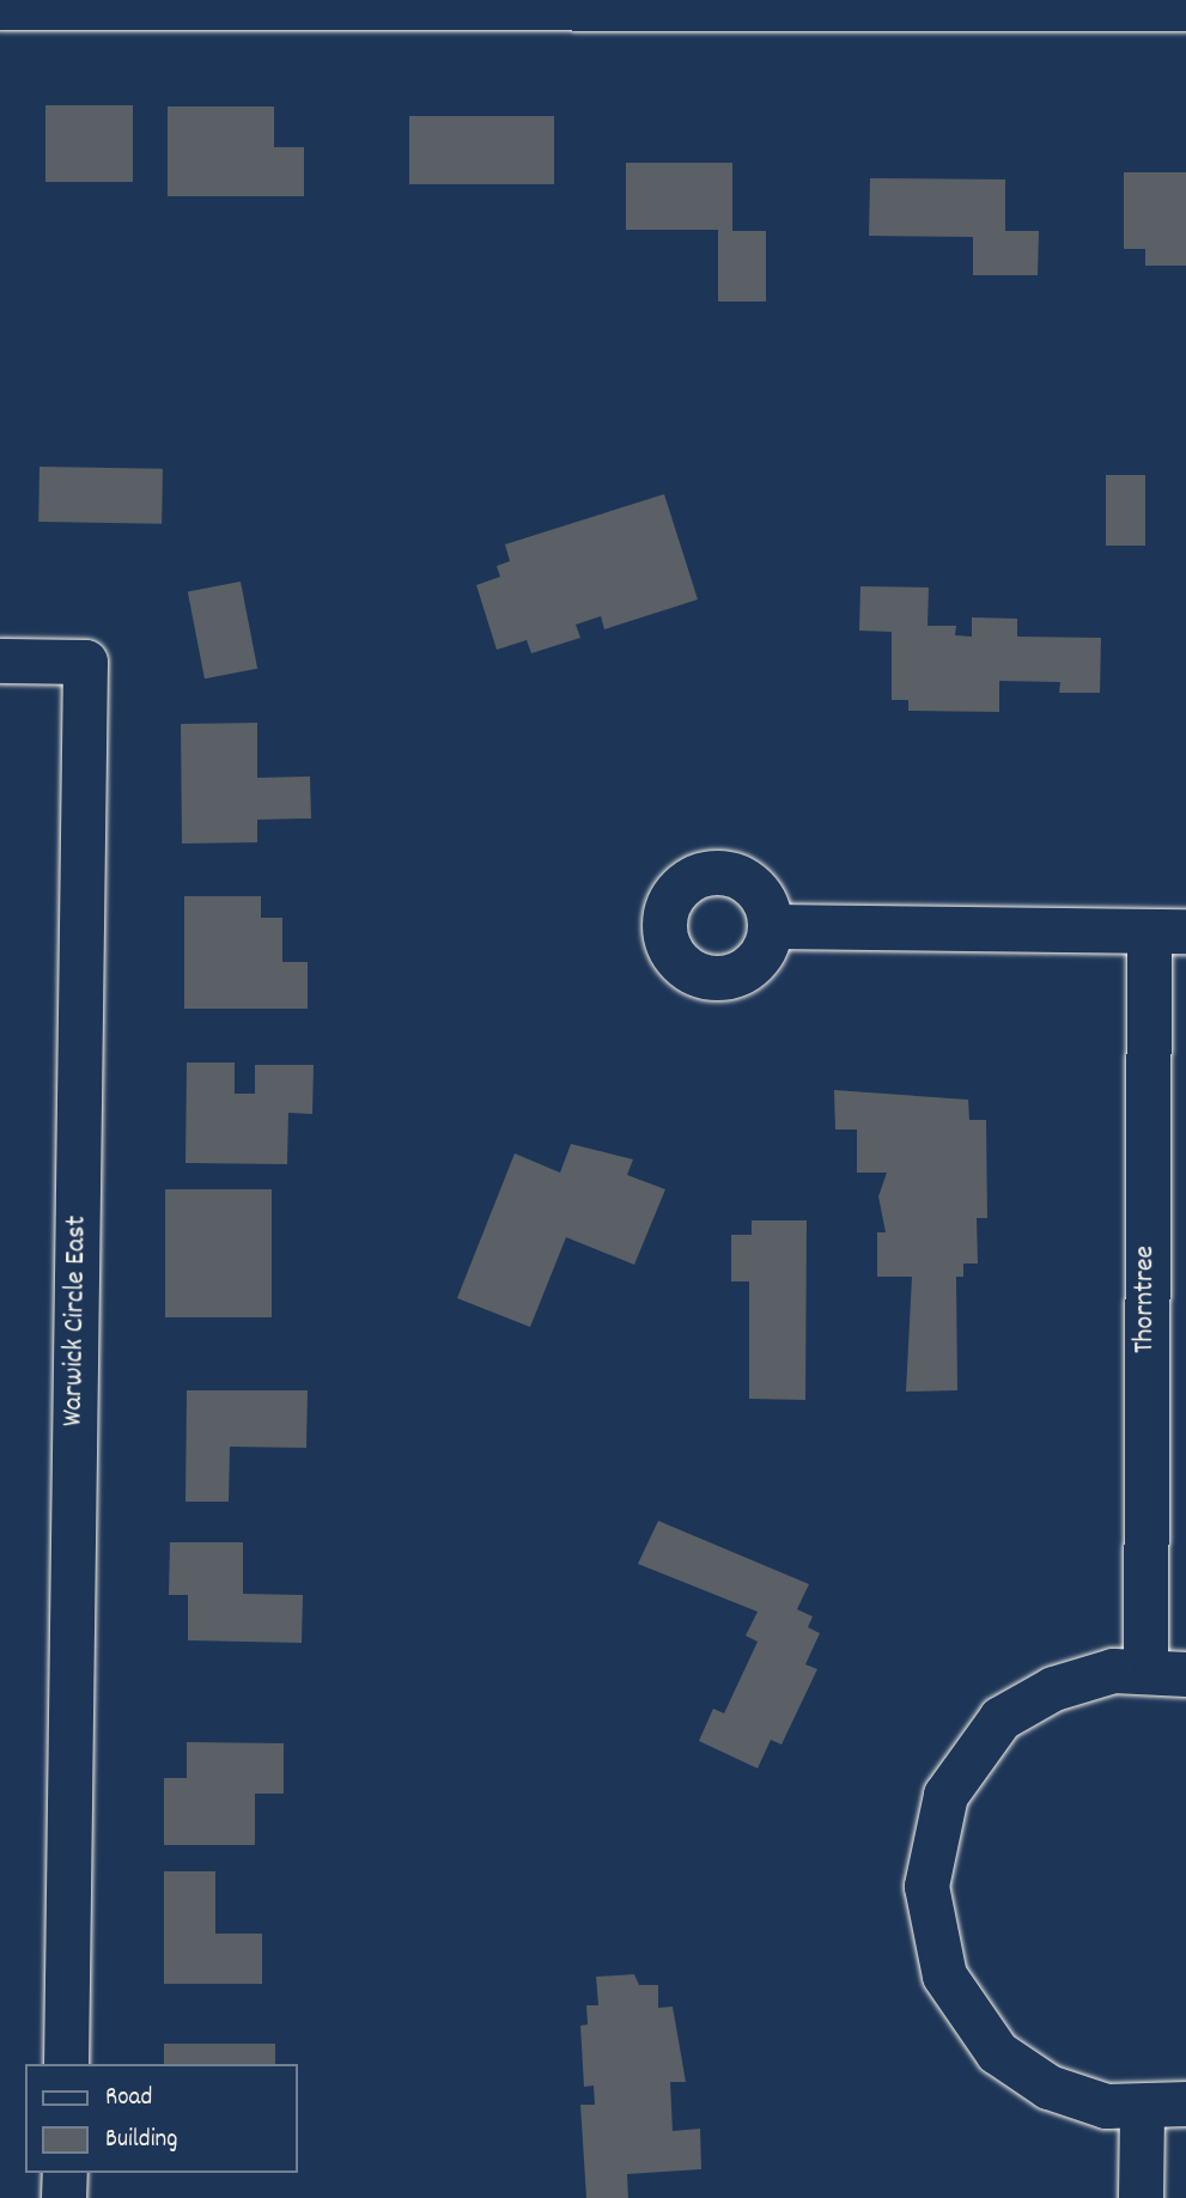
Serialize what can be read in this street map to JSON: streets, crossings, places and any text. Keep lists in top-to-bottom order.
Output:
{
  "streets": {
    "street": ["Thorntree", "Warwick Circle East"]
  },
  "legend": ["Road", "Building"]
}
